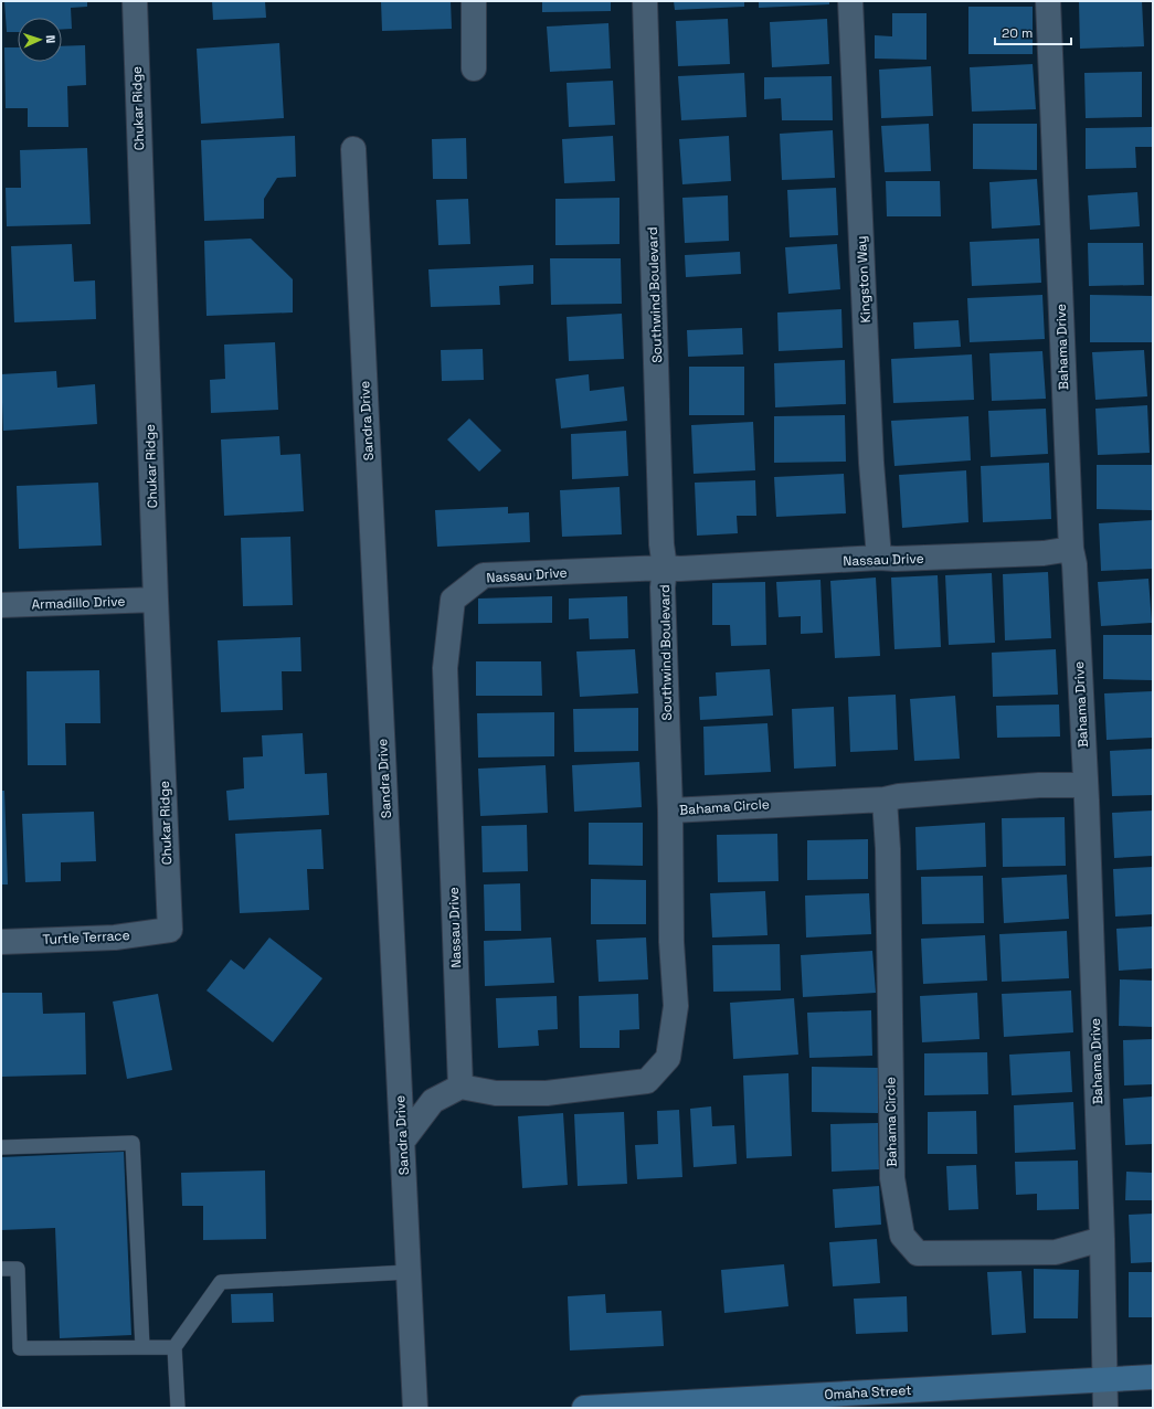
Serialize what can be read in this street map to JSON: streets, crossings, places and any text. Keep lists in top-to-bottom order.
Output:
{
  "streets": {
    "main road": ["Omaha Street"],
    "street": [
      "Chukar Ridge",
      "Kingston Way",
      "Southwind Boulevard",
      "Bahama Drive",
      "Sandra Drive",
      "Nassau Drive",
      "Armadillo Drive",
      "Bahama Circle",
      "Turtle Terrace"
    ]
  },
  "crossings": [
    ["Chukar Ridge", "Armadillo Drive"],
    ["Chukar Ridge", "Turtle Terrace"],
    ["Kingston Way", "Nassau Drive"],
    ["Southwind Boulevard", "Nassau Drive"],
    ["Southwind Boulevard", "Bahama Circle"],
    ["Bahama Drive", "Nassau Drive"],
    ["Bahama Drive", "Bahama Circle"],
    ["Bahama Drive", "Omaha Street"]
  ],
  "scale_bar": "20 m",
  "north": "right"
}
